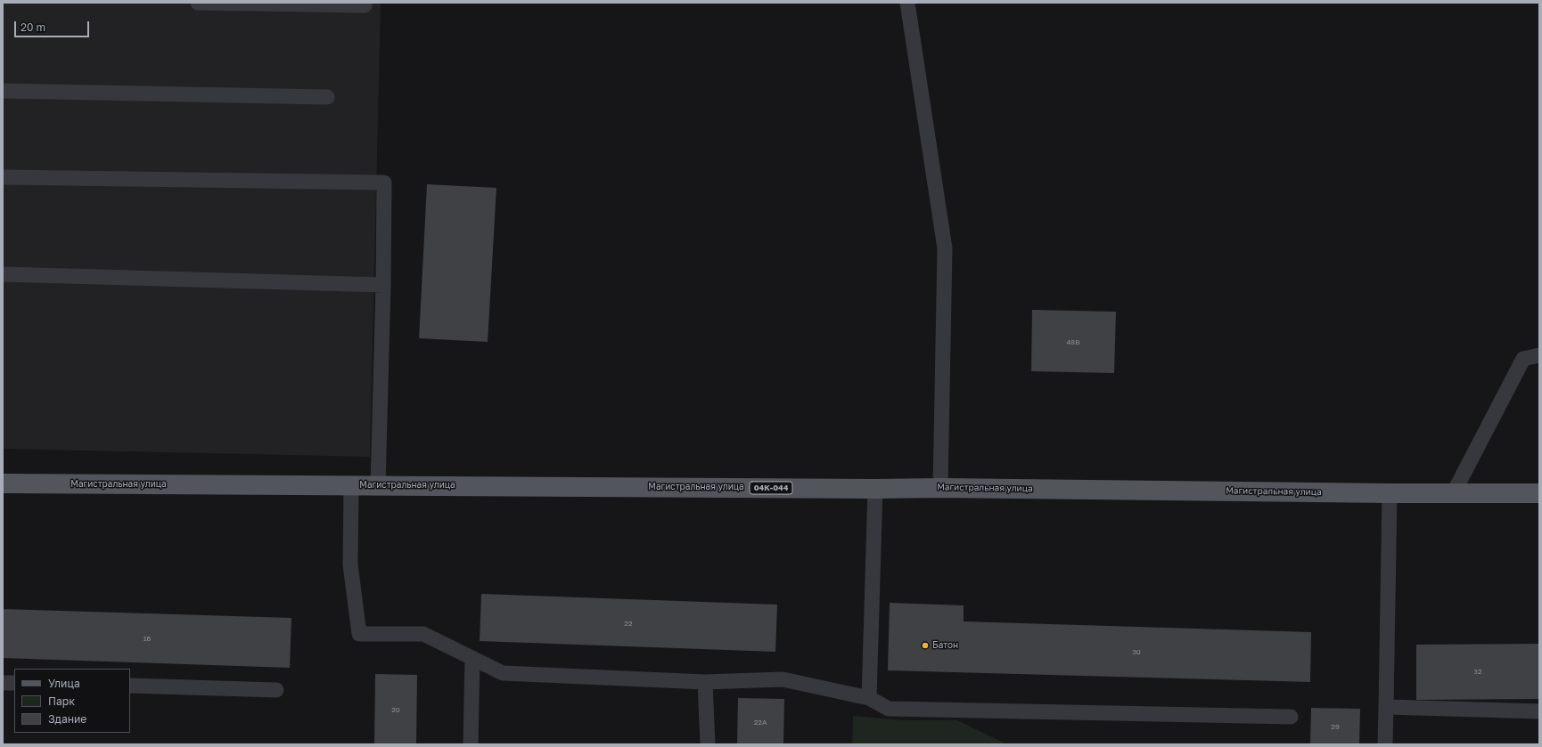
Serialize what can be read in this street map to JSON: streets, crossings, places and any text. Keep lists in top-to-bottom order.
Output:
{
  "streets": {
    "main road": ["Магистральная улица", "04К-044"]
  },
  "places": ["Батон"],
  "house_numbers": [
    "48В",
    "22",
    "16",
    "30",
    "32",
    "20",
    "22А",
    "29"
  ],
  "legend": ["Улица", "Парк", "Здание"],
  "scale_bar": "20 m"
}
